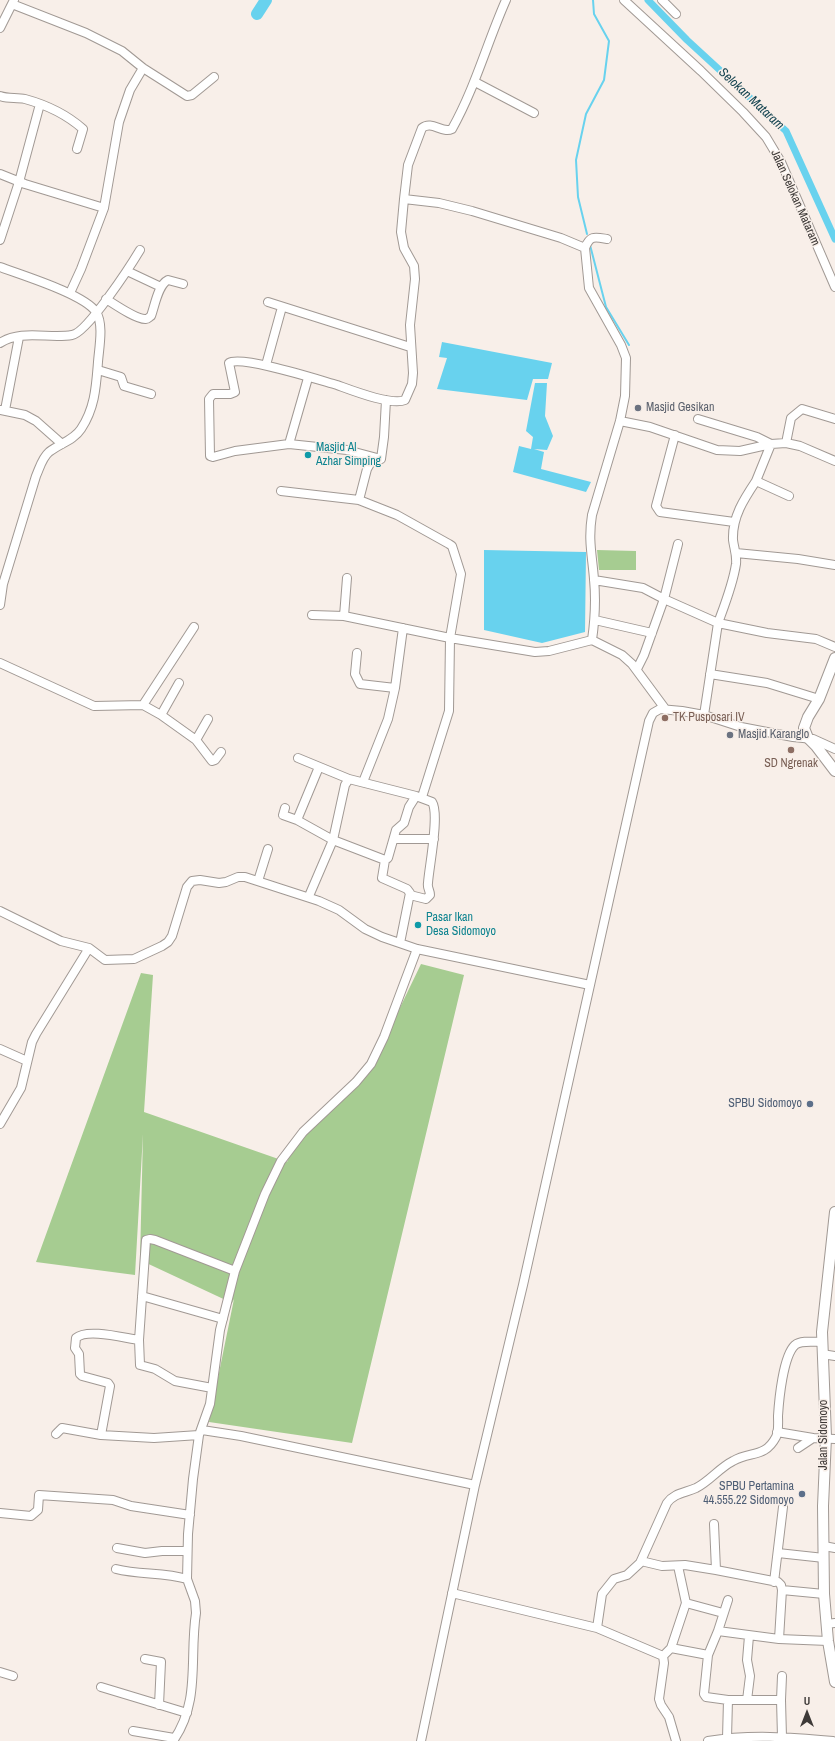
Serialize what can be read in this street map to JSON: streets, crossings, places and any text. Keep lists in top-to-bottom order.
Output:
{
  "streets": {
    "main road": ["Jalan Sidomoyo"],
    "street": ["Jalan Selokan Mataram"]
  },
  "water": ["Selokan Mataram"],
  "places": [
    "Masjid Gesikan",
    "Masjid Al Azhar Simping",
    "TK Pusposari IV",
    "Masjid Karanglo",
    "SD Ngrenak",
    "Pasar Ikan Desa Sidomoyo",
    "SPBU Sidomoyo",
    "SPBU Pertamina 44.555.22 Sidomoyo"
  ],
  "north": "top"
}
